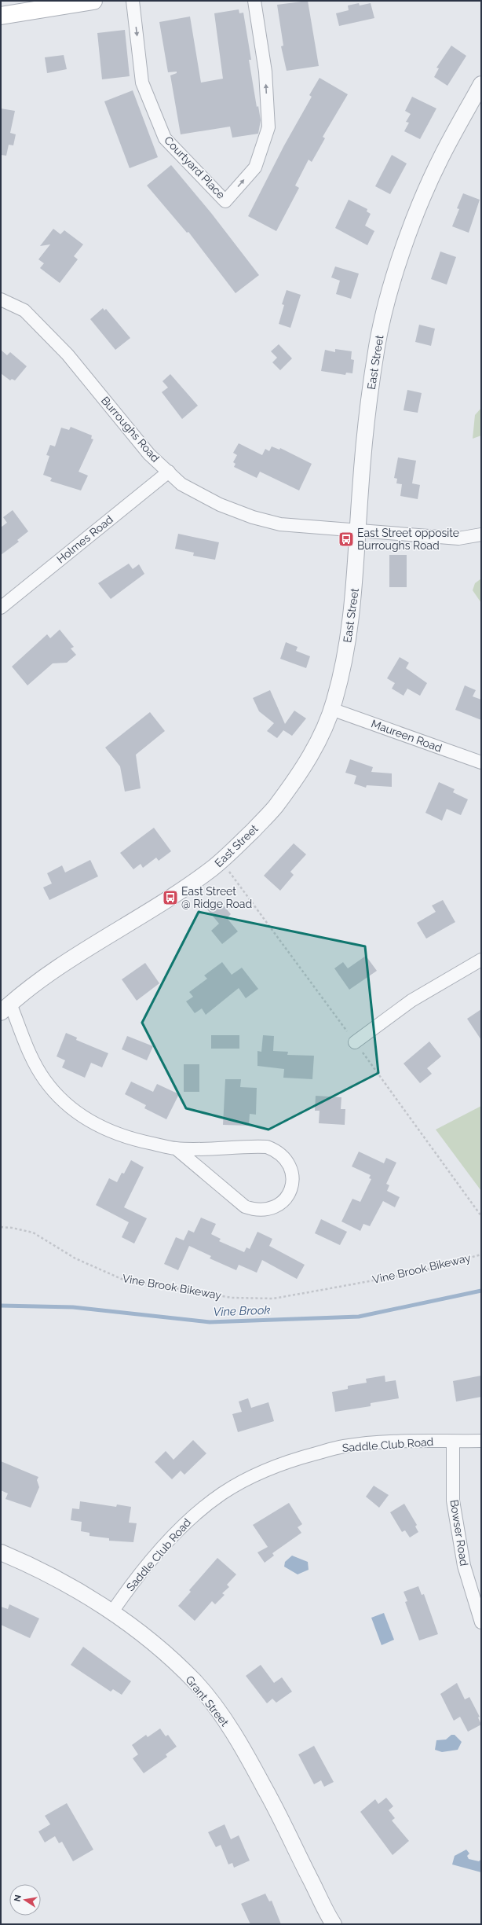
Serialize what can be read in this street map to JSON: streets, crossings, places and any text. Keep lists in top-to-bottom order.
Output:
{
  "streets": {
    "street": [
      "Courtyard Place",
      "East Street",
      "Burroughs Road",
      "Holmes Road",
      "Maureen Road",
      "Saddle Club Road",
      "Bowser Road",
      "Grant Street"
    ],
    "path": ["Vine Brook Bikeway"]
  },
  "crossings": [
    ["East Street", "Burroughs Road"],
    ["East Street", "Maureen Road"],
    ["Burroughs Road", "Holmes Road"],
    ["Saddle Club Road", "Bowser Road"],
    ["Saddle Club Road", "Grant Street"]
  ],
  "water": ["Vine Brook"],
  "places": {
    "bus stop": ["East Street opposite Burroughs Road", "East Street @ Ridge Road"]
  },
  "north": "left"
}
